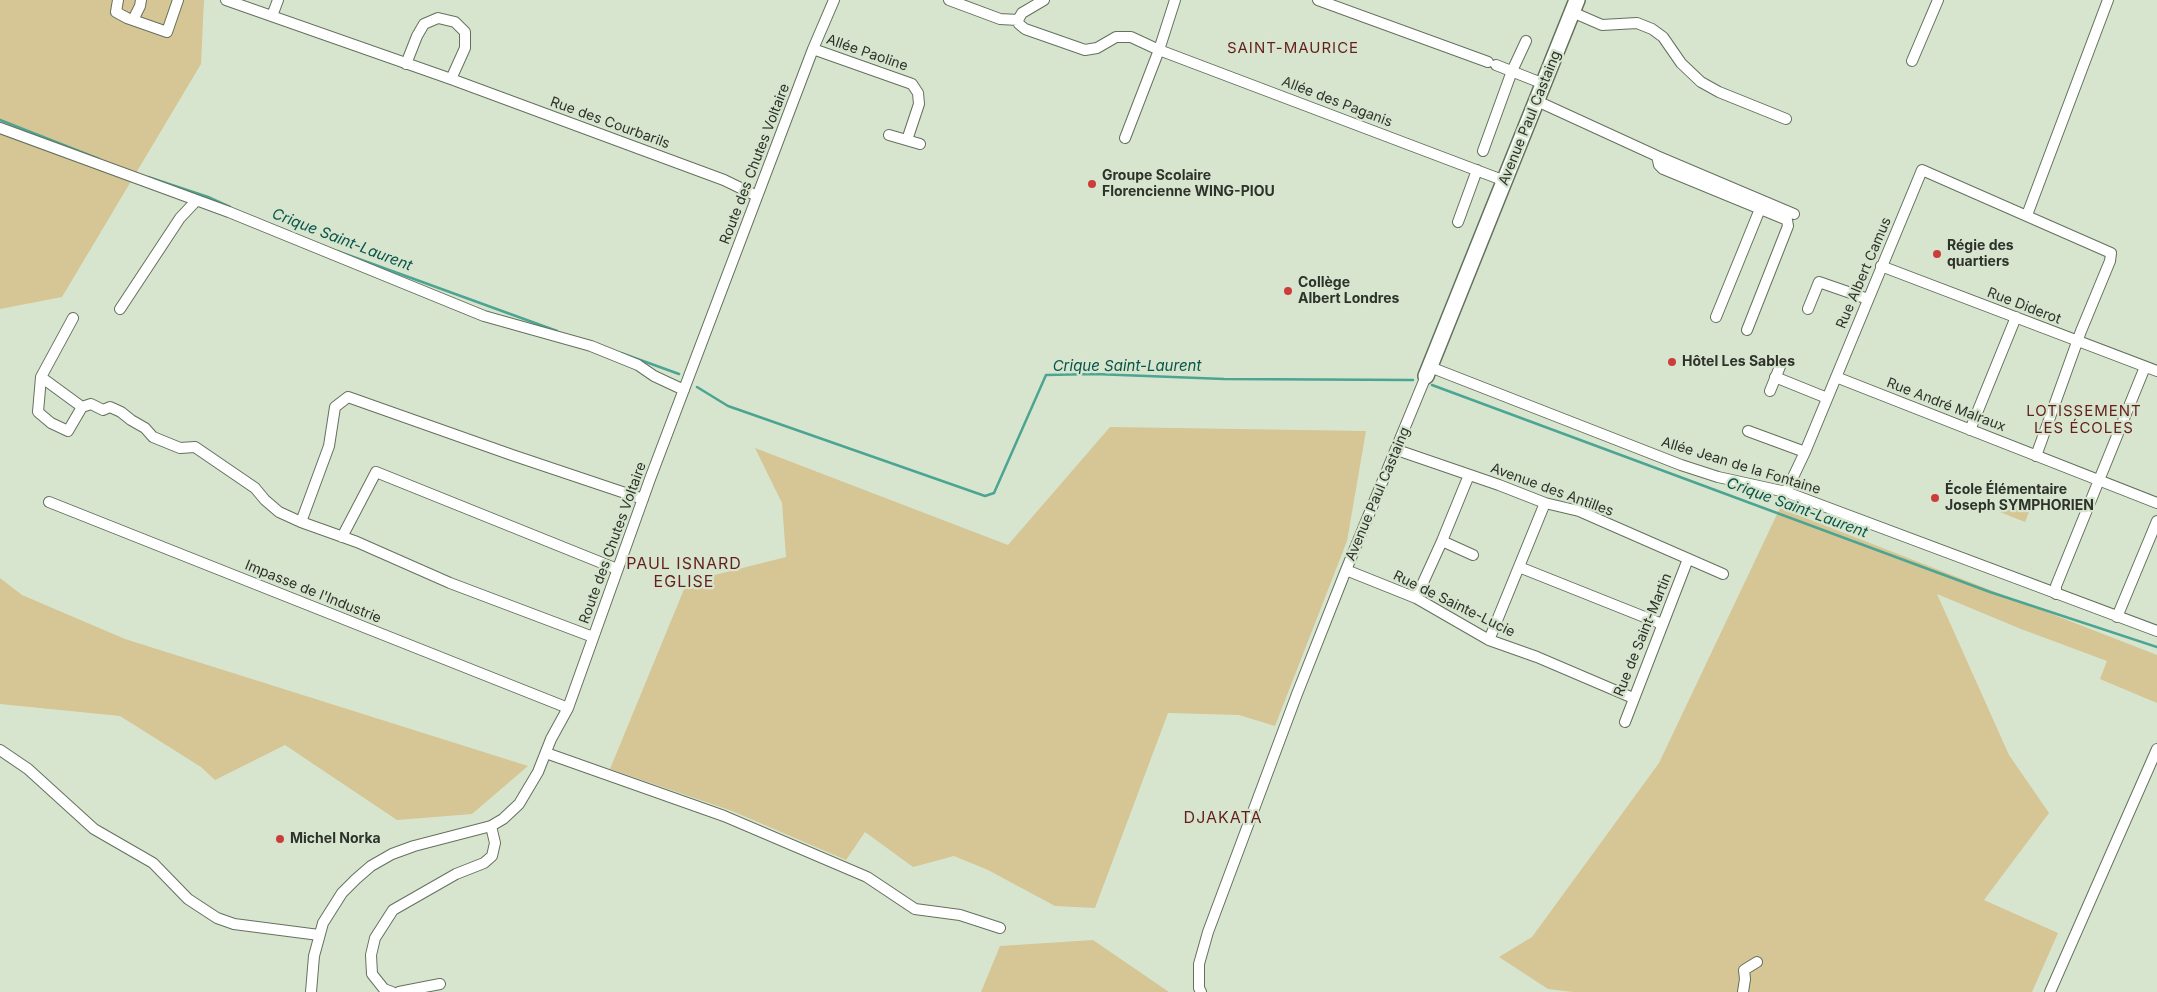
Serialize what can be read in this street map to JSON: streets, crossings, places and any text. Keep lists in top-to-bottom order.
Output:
{
  "streets": {
    "street": [
      "Allée Paoline",
      "Allée des Paganis",
      "Avenue Paul Castaing",
      "Rue des Courbarils",
      "Route des Chutes Voltaire",
      "Rue Albert Camus",
      "Rue Diderot",
      "Rue André Malraux",
      "Allée Jean de la Fontaine",
      "Avenue des Antilles",
      "Impasse de l'Industrie",
      "Rue de Sainte-Lucie",
      "Rue de Saint-Martin"
    ]
  },
  "crossings": [
    ["Allée Paoline", "Route des Chutes Voltaire"],
    ["Allée des Paganis", "Avenue Paul Castaing"],
    ["Avenue Paul Castaing", "Allée Jean de la Fontaine"],
    ["Avenue Paul Castaing", "Avenue des Antilles"],
    ["Avenue Paul Castaing", "Rue de Sainte-Lucie"],
    ["Rue des Courbarils", "Route des Chutes Voltaire"],
    ["Route des Chutes Voltaire", "Impasse de l'Industrie"],
    ["Rue Albert Camus", "Rue Diderot"],
    ["Rue Albert Camus", "Rue André Malraux"],
    ["Rue Albert Camus", "Allée Jean de la Fontaine"],
    ["Avenue des Antilles", "Rue de Saint-Martin"],
    ["Rue de Sainte-Lucie", "Rue de Saint-Martin"]
  ],
  "districts": [
    "SAINT-MAURICE",
    "LOTISSEMENT LES ÉCOLES",
    "PAUL ISNARD EGLISE",
    "DJAKATA"
  ],
  "water": ["Crique Saint-Laurent"],
  "places": [
    "Groupe Scolaire Florencienne WING-PIOU",
    "Régie des quartiers",
    "Collège Albert Londres",
    "Hôtel Les Sables",
    "École Élémentaire Joseph SYMPHORIEN",
    "Michel Norka"
  ]
}
